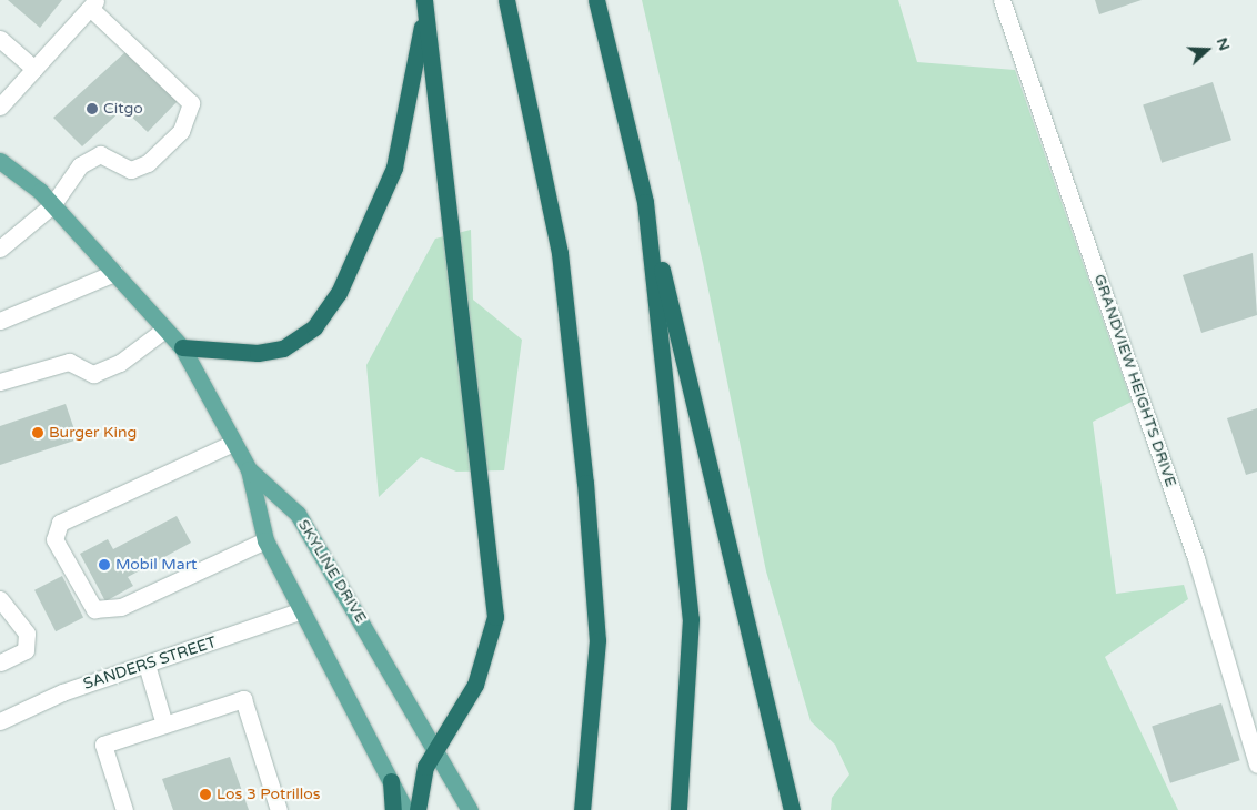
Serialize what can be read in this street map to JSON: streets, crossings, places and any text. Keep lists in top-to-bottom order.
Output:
{
  "streets": {
    "main road": ["SKYLINE DRIVE"],
    "street": ["GRANDVIEW HEIGHTS DRIVE", "SANDERS STREET"]
  },
  "places": [
    "Citgo",
    "Burger King",
    "Mobil Mart",
    "Los 3 Potrillos"
  ],
  "north": "right"
}
